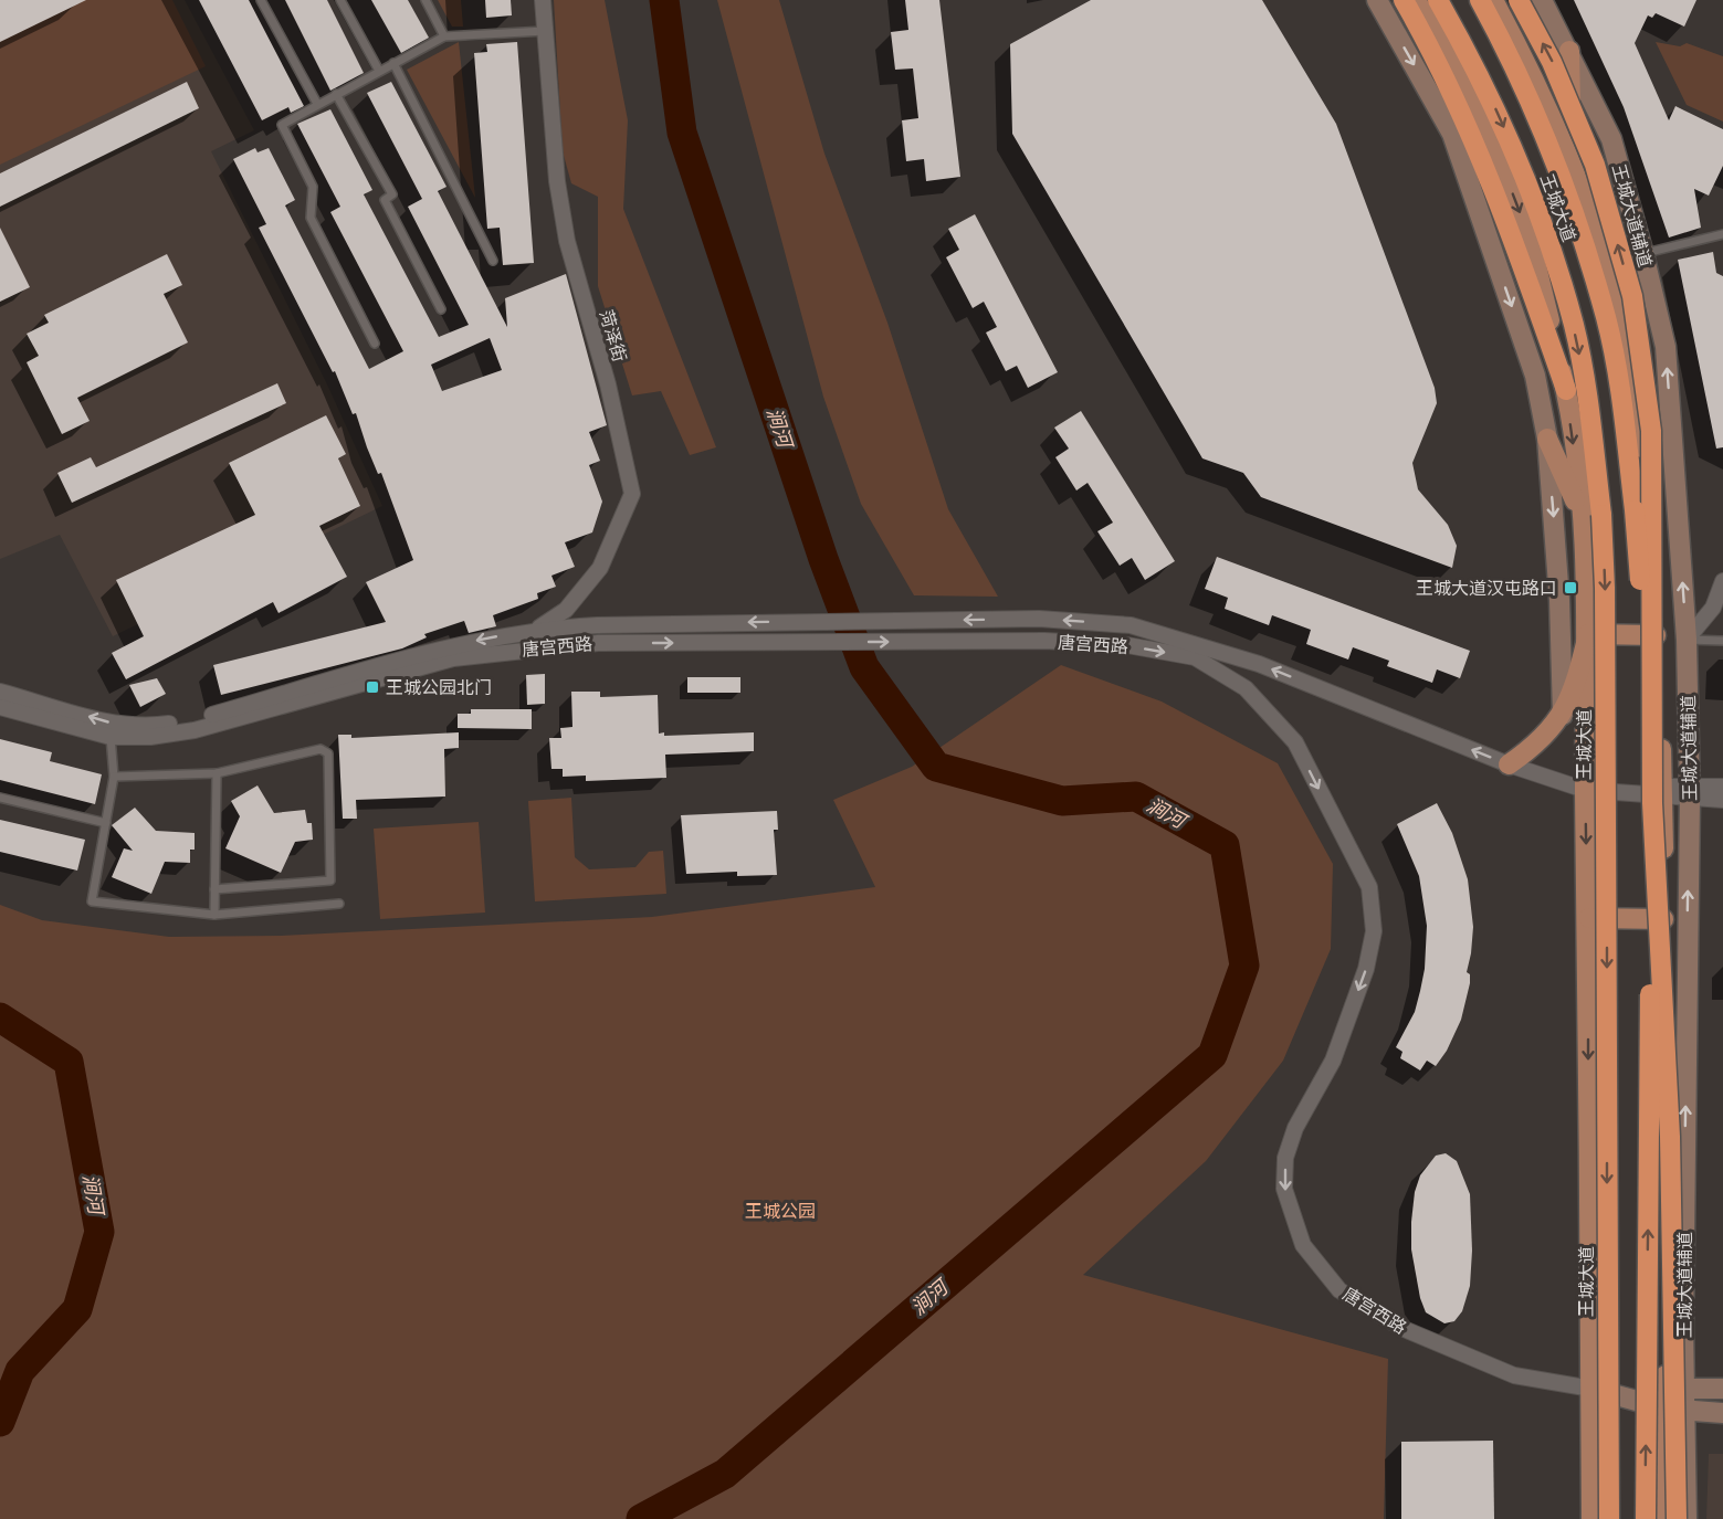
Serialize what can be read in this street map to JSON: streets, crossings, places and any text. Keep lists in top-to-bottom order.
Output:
{
  "streets": {
    "highway": ["王城大道"],
    "main road": ["王城大道辅道", "唐宫西路"],
    "street": ["菏泽街"]
  },
  "crossings": [
    ["王城大道辅道", "唐宫西路"],
    ["菏泽街", "唐宫西路"]
  ],
  "water": ["涧河"],
  "parks": ["王城公园"],
  "places": {
    "transit": ["王城大道汉屯路口", "王城公园北门"]
  }
}
